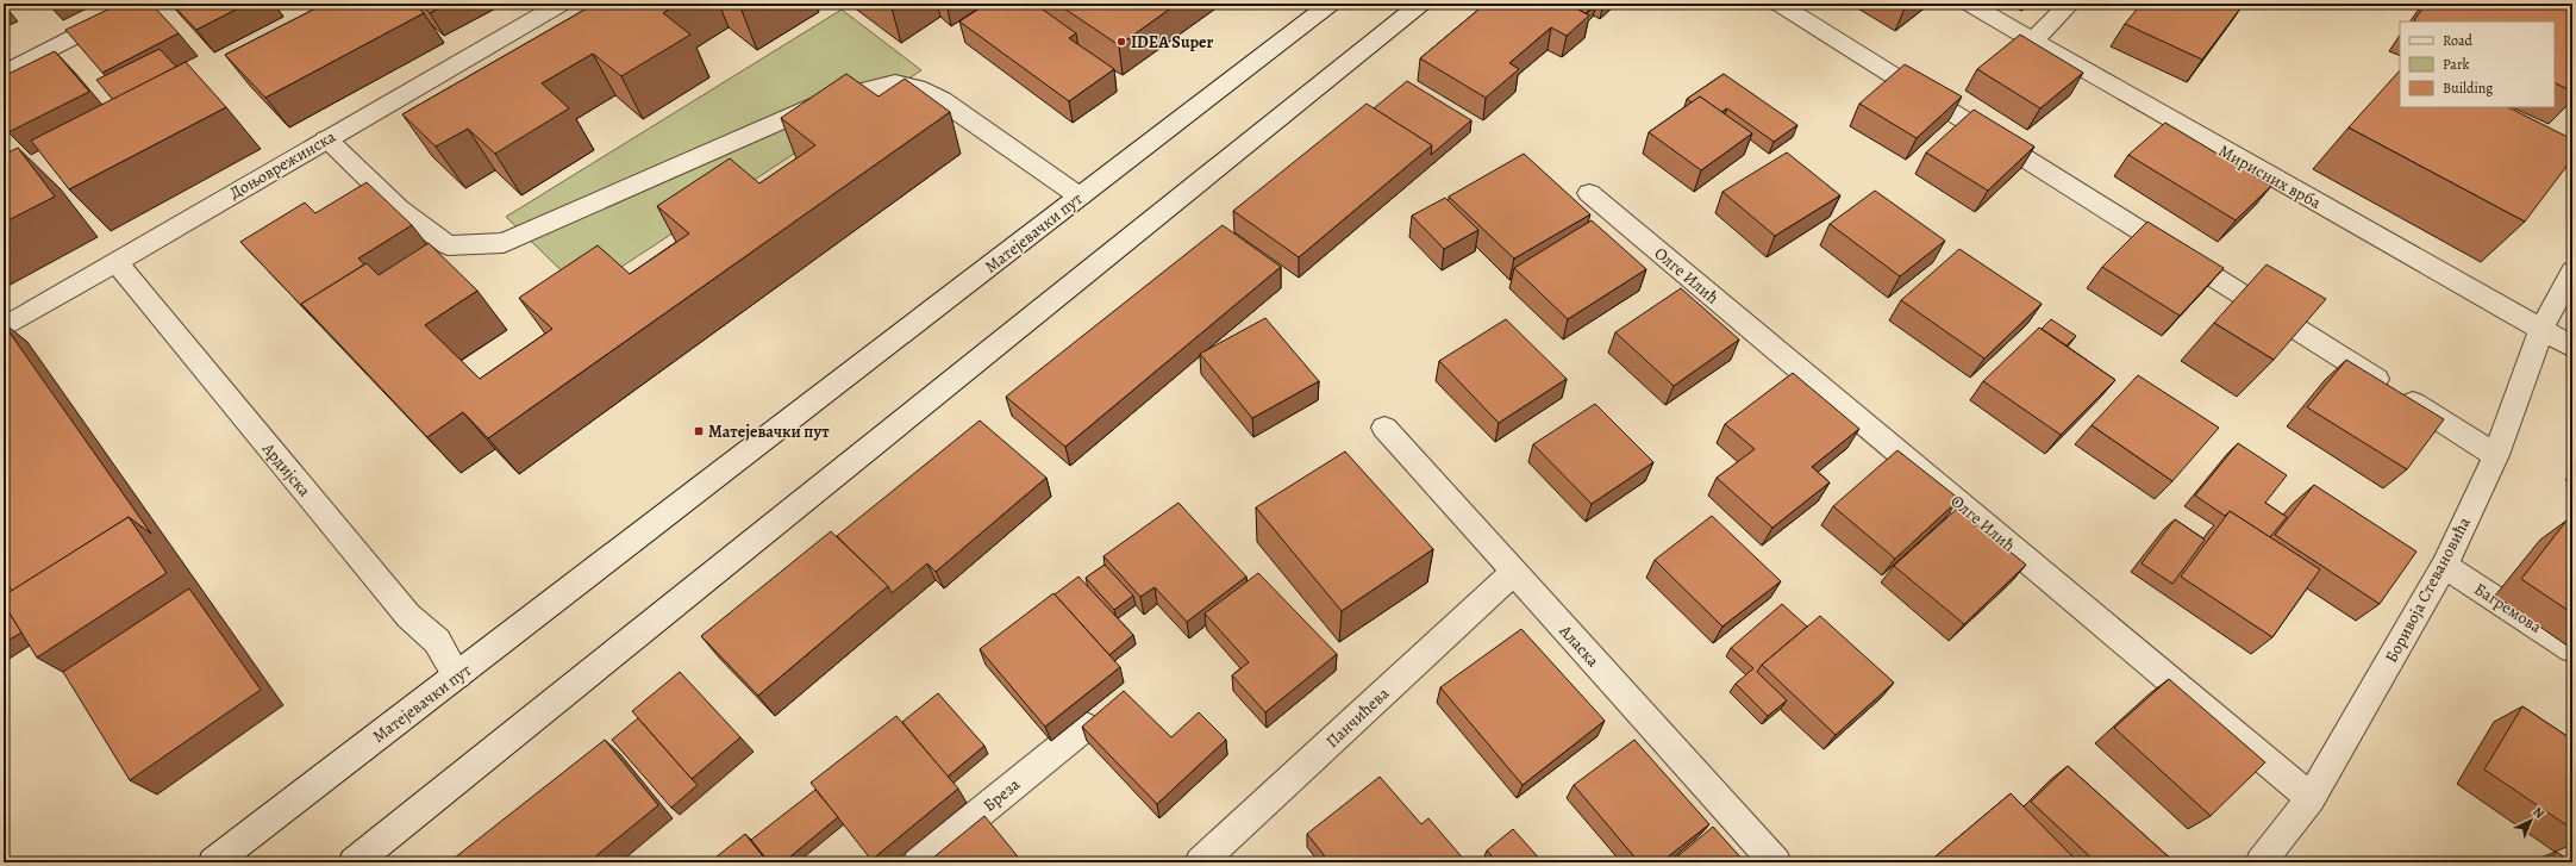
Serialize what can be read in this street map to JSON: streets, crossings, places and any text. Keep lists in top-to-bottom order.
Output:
{
  "streets": {
    "street": [
      "Доњоврежинска",
      "Мирисних врба",
      "Матејевачки пут",
      "Олге Илић",
      "Ардијска",
      "Боривоја Стевановића",
      "Багремова",
      "Аласка",
      "Панчићева",
      "Бреза"
    ]
  },
  "crossings": [
    ["Доњоврежинска", "Ардијска"],
    ["Мирисних врба", "Боривоја Стевановића"],
    ["Матејевачки пут", "Ардијска"],
    ["Олге Илић", "Боривоја Стевановића"],
    ["Боривоја Стевановића", "Багремова"],
    ["Аласка", "Панчићева"]
  ],
  "places": {
    "other": ["IDEA Super"],
    "transit": ["Матејевачки пут"]
  },
  "legend": ["Road", "Park", "Building"],
  "north": "top right"
}
